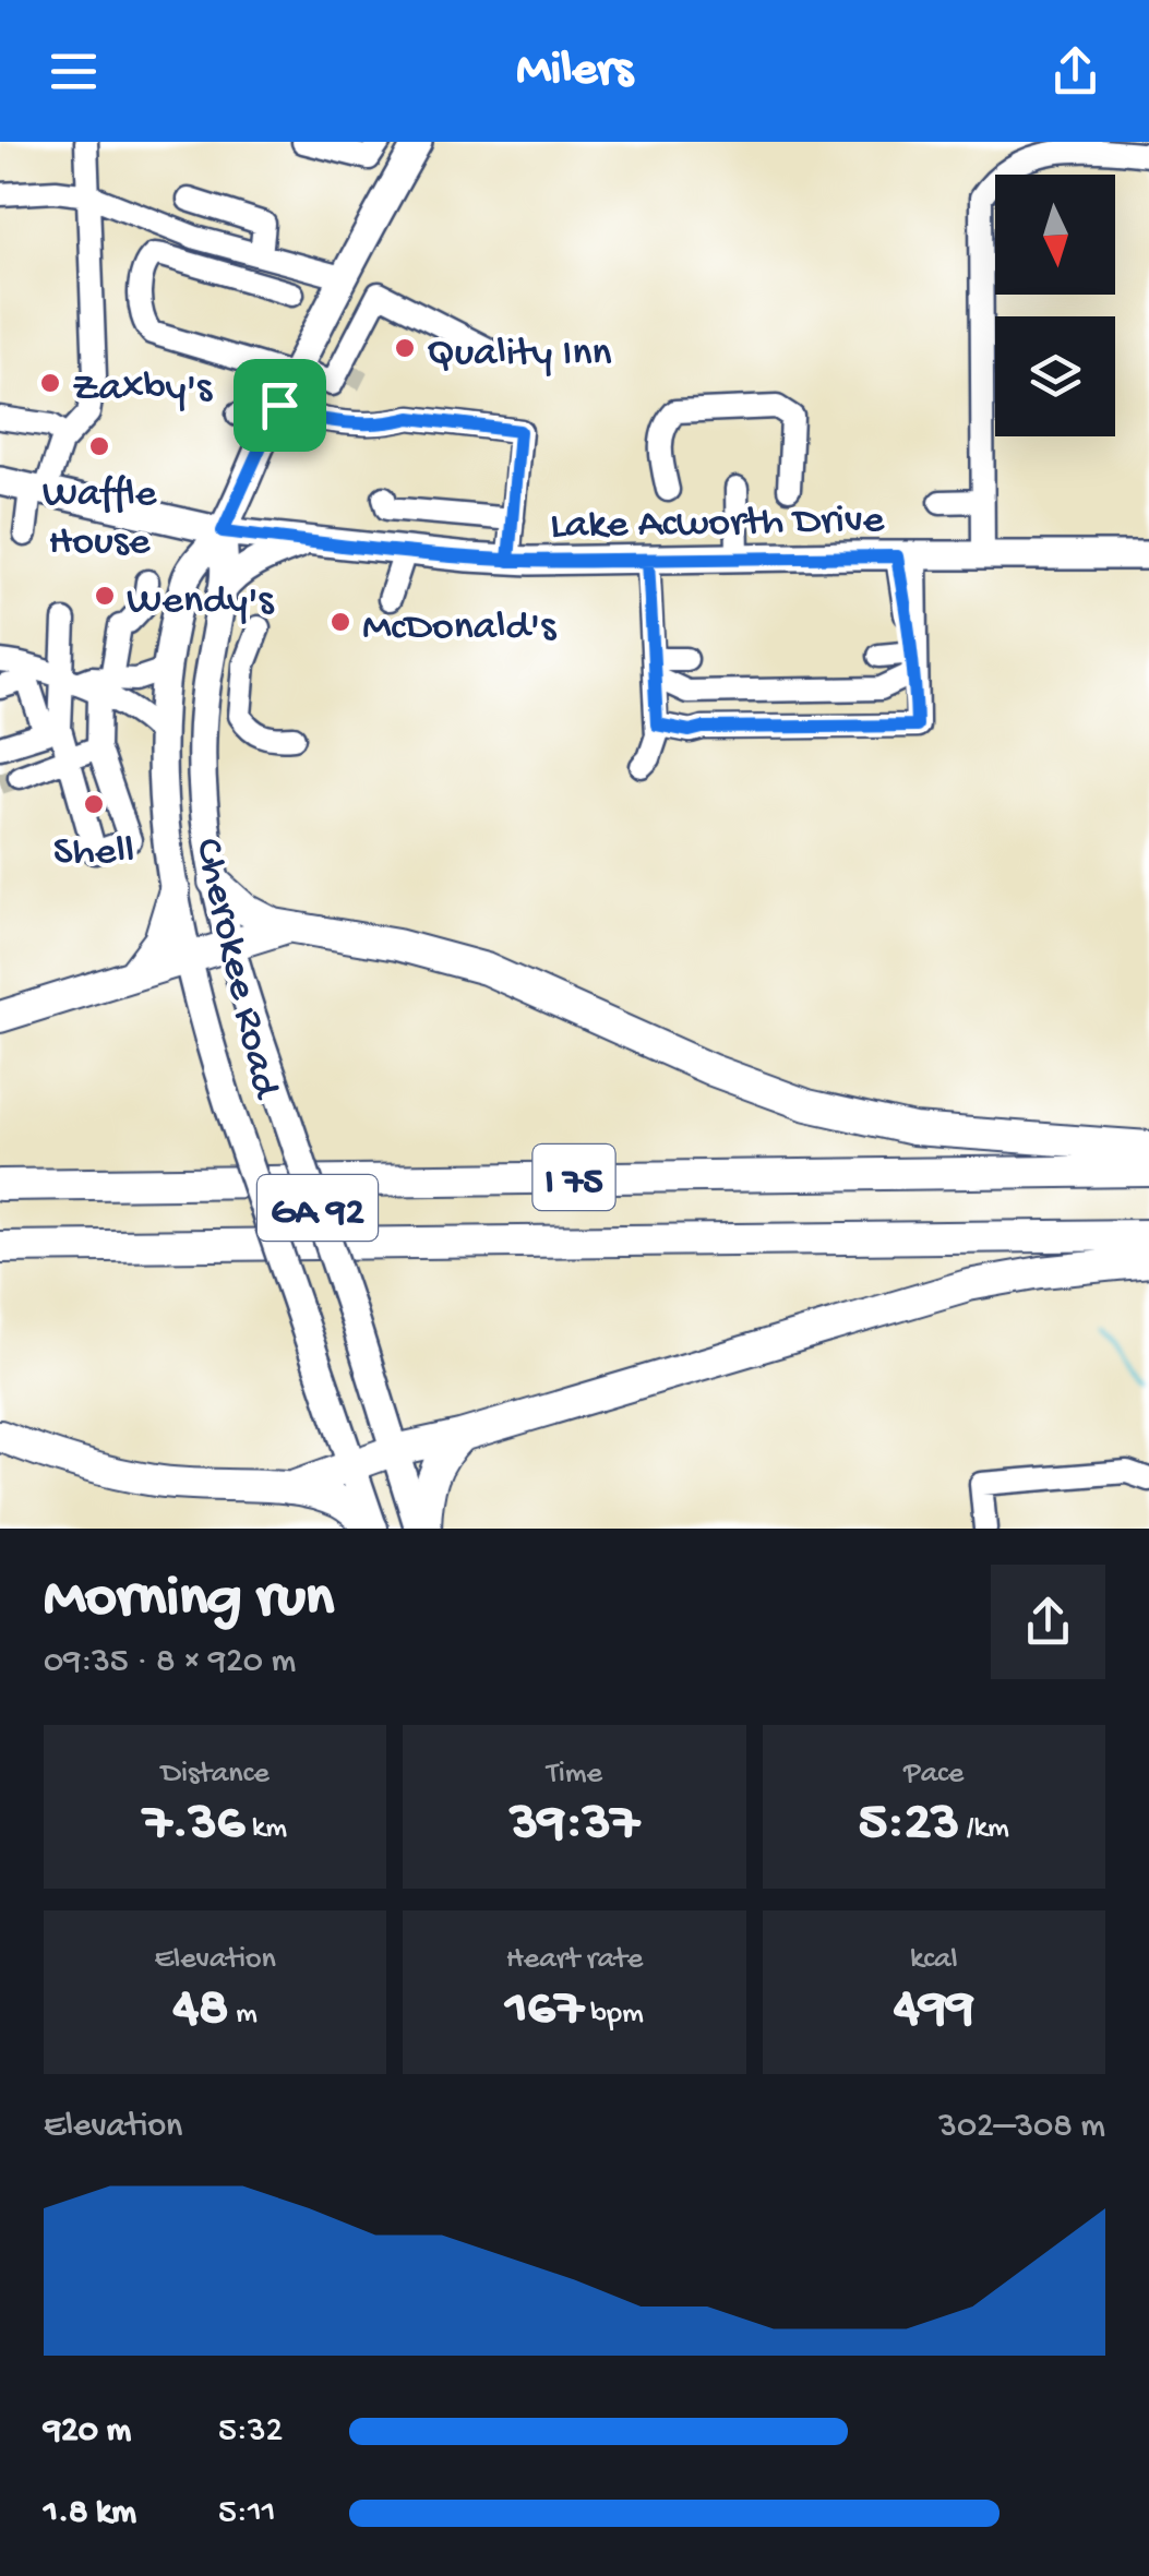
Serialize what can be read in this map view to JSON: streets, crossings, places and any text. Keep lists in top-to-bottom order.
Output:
{
  "streets": {
    "highway": ["I 75"],
    "main road": ["Lake Acworth Drive", "Cherokee Road", "GA 92"]
  },
  "crossings": [
    ["Lake Acworth Drive", "Cherokee Road"]
  ],
  "places": [
    "Quality Inn",
    "Zaxby's",
    "Waffle House",
    "Wendy's",
    "McDonald's",
    "Shell"
  ],
  "north": "bottom",
  "page": {
    "header": "Milers",
    "heading": ["Morning run", "09:35 · 8 × 920 m"],
    "stats": [
      ["Distance", "7.36 km"],
      ["Time", "39:37"],
      ["Pace", "5:23 /km"],
      ["Elevation", "48 m"],
      ["Heart rate", "167 bpm"],
      ["kcal", "499"]
    ],
    "chart": ["Elevation", "302–308 m"],
    "list": [
      {
        "name": "920 m",
        "note": "5:32"
      },
      {
        "name": "1.8 km",
        "note": "5:11"
      }
    ]
  }
}
